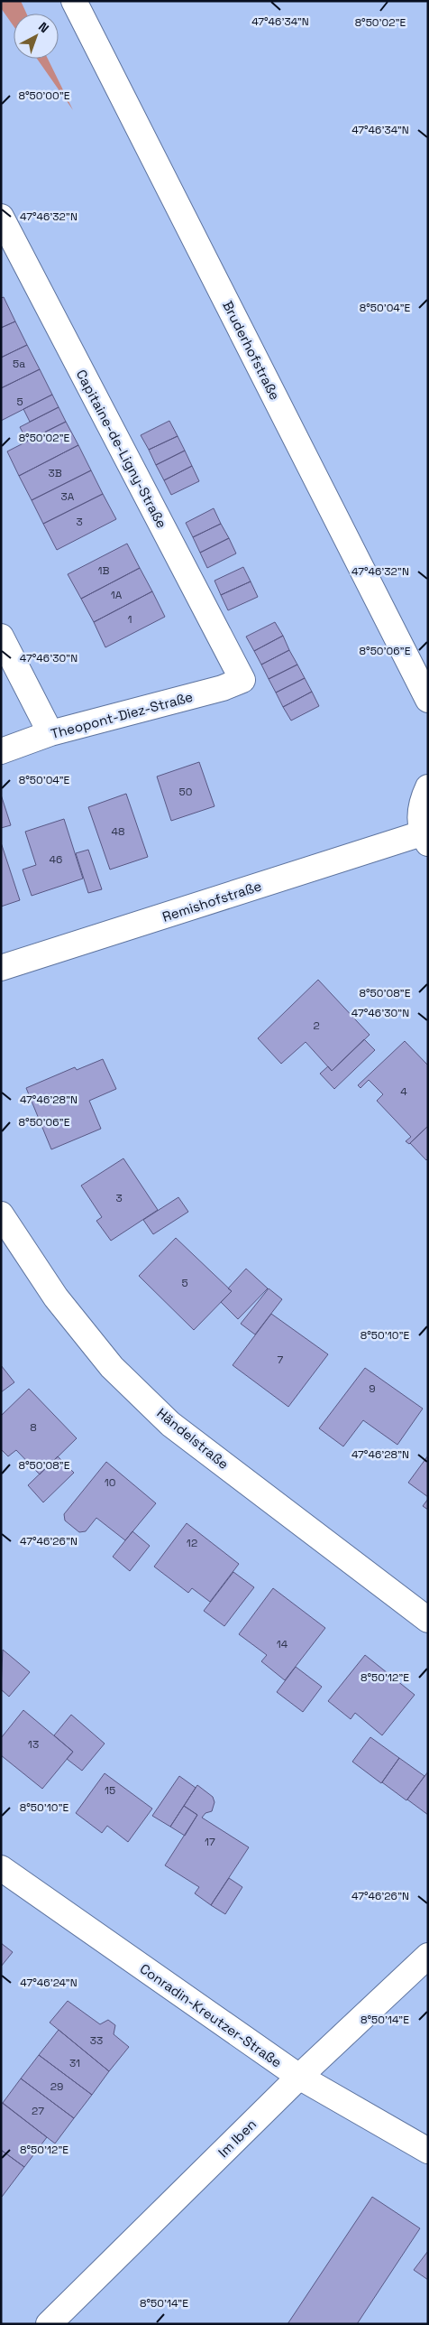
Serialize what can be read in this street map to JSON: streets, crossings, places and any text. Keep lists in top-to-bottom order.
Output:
{
  "streets": {
    "street": [
      "Bruderhofstraße",
      "Capitaine-de-Ligny-Straße",
      "Theopont-Diez-Straße",
      "Remishofstraße",
      "Händelstraße",
      "Conradin-Kreutzer-Straße",
      "Im Iben"
    ]
  },
  "crossings": [
    ["Capitaine-de-Ligny-Straße", "Theopont-Diez-Straße"],
    ["Conradin-Kreutzer-Straße", "Im Iben"]
  ],
  "house_numbers": [
    "5a",
    "5",
    "3B",
    "3A",
    "3",
    "1B",
    "1A",
    "1",
    "50",
    "48",
    "46",
    "2",
    "4",
    "3",
    "5",
    "7",
    "9",
    "8",
    "10",
    "12",
    "14",
    "13",
    "15",
    "17",
    "33",
    "31",
    "29",
    "27"
  ],
  "north": "top right",
  "coordinates": [
    "47°46'34\"N",
    "8°50'02\"E",
    "8°50'00\"E",
    "47°46'32\"N",
    "8°50'04\"E",
    "8°50'06\"E",
    "47°46'30\"N",
    "8°50'08\"E",
    "47°46'28\"N",
    "8°50'10\"E",
    "47°46'26\"N",
    "8°50'12\"E",
    "47°46'24\"N",
    "8°50'14\"E"
  ]
}
